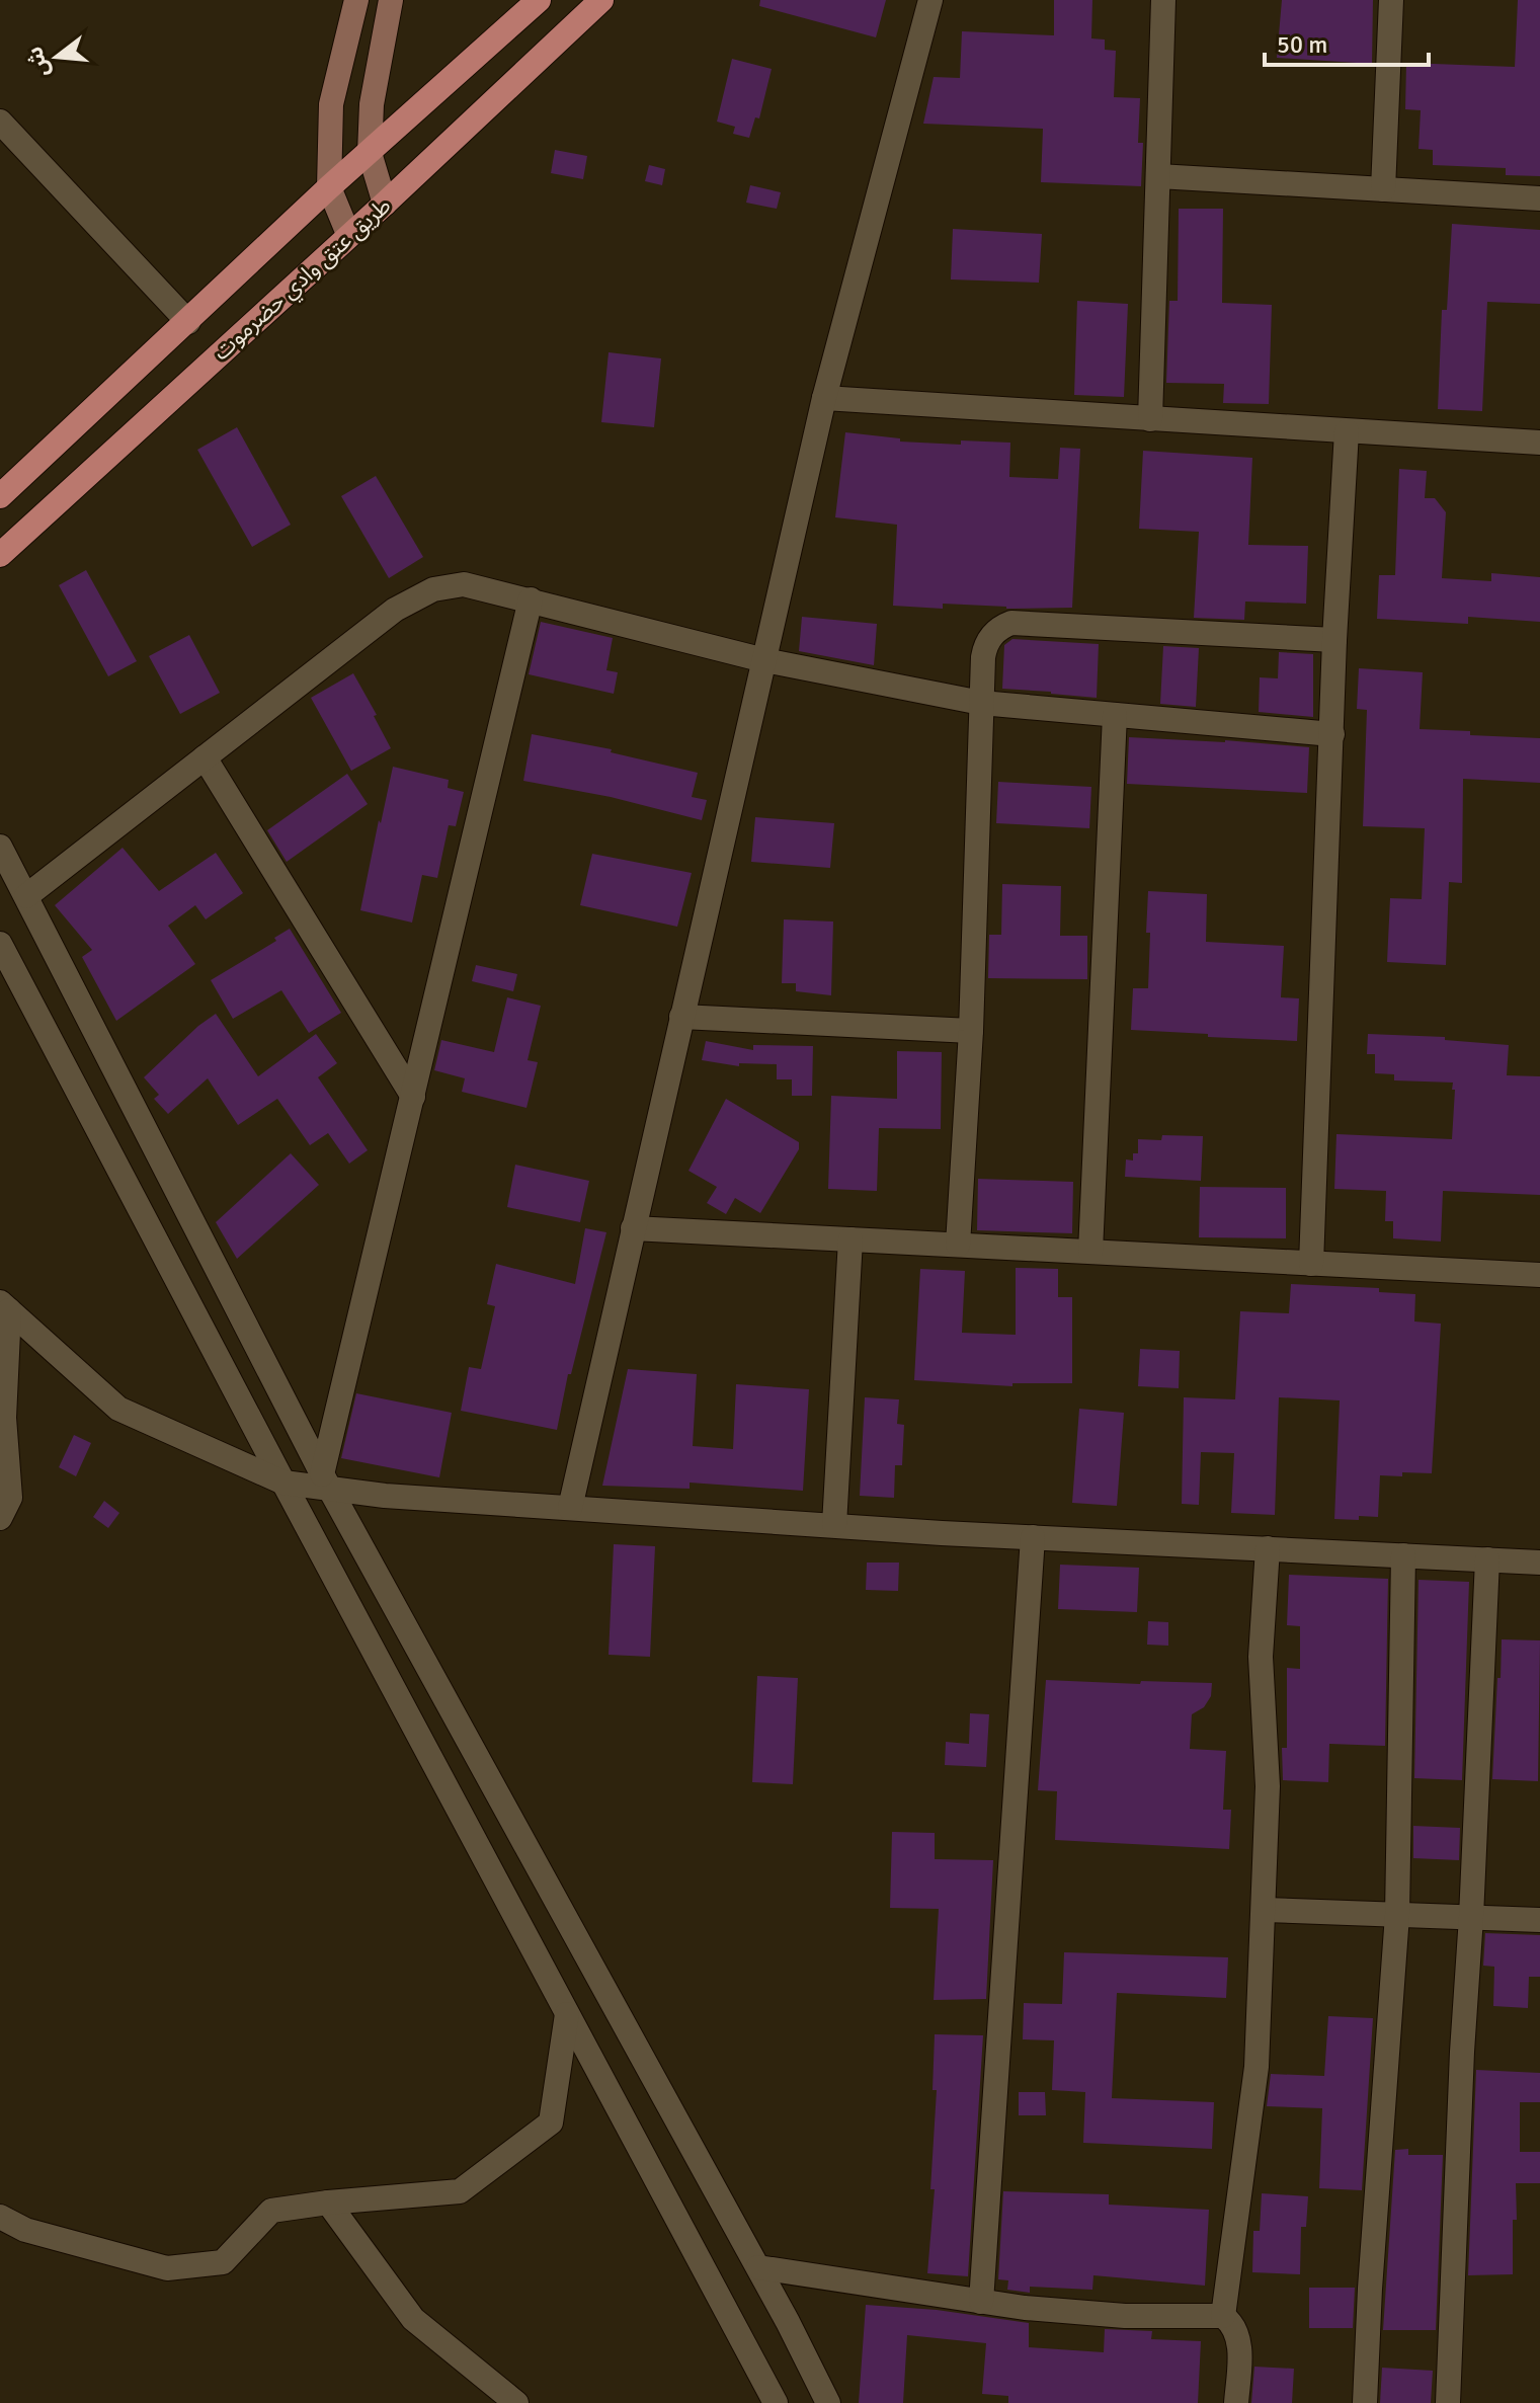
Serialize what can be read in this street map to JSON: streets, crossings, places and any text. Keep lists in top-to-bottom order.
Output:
{
  "streets": {
    "main road": ["طريق عتق وادي حضرموت"]
  },
  "scale_bar": "50 m",
  "north": "left"
}
